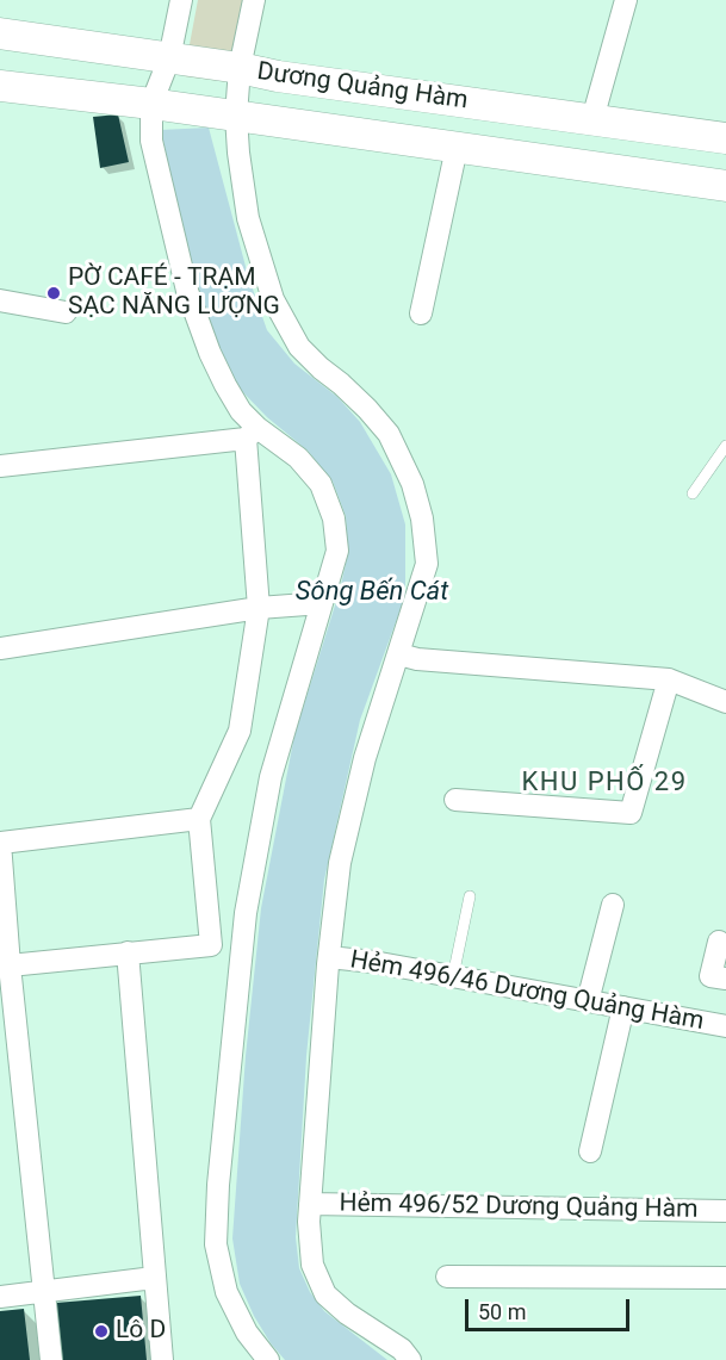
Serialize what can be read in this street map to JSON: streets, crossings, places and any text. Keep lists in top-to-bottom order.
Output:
{
  "streets": {
    "street": ["Dương Quảng Hàm", "Hẻm 496/46 Dương Quảng Hàm", "Hẻm 496/52 Dương Quảng Hàm"]
  },
  "districts": ["KHU PHỐ 29"],
  "water": ["Sông Bến Cát"],
  "places": ["PỜ CAFÉ - TRẠM SẠC NĂNG LƯỢNG", "Lô D"],
  "scale_bar": "50 m"
}
